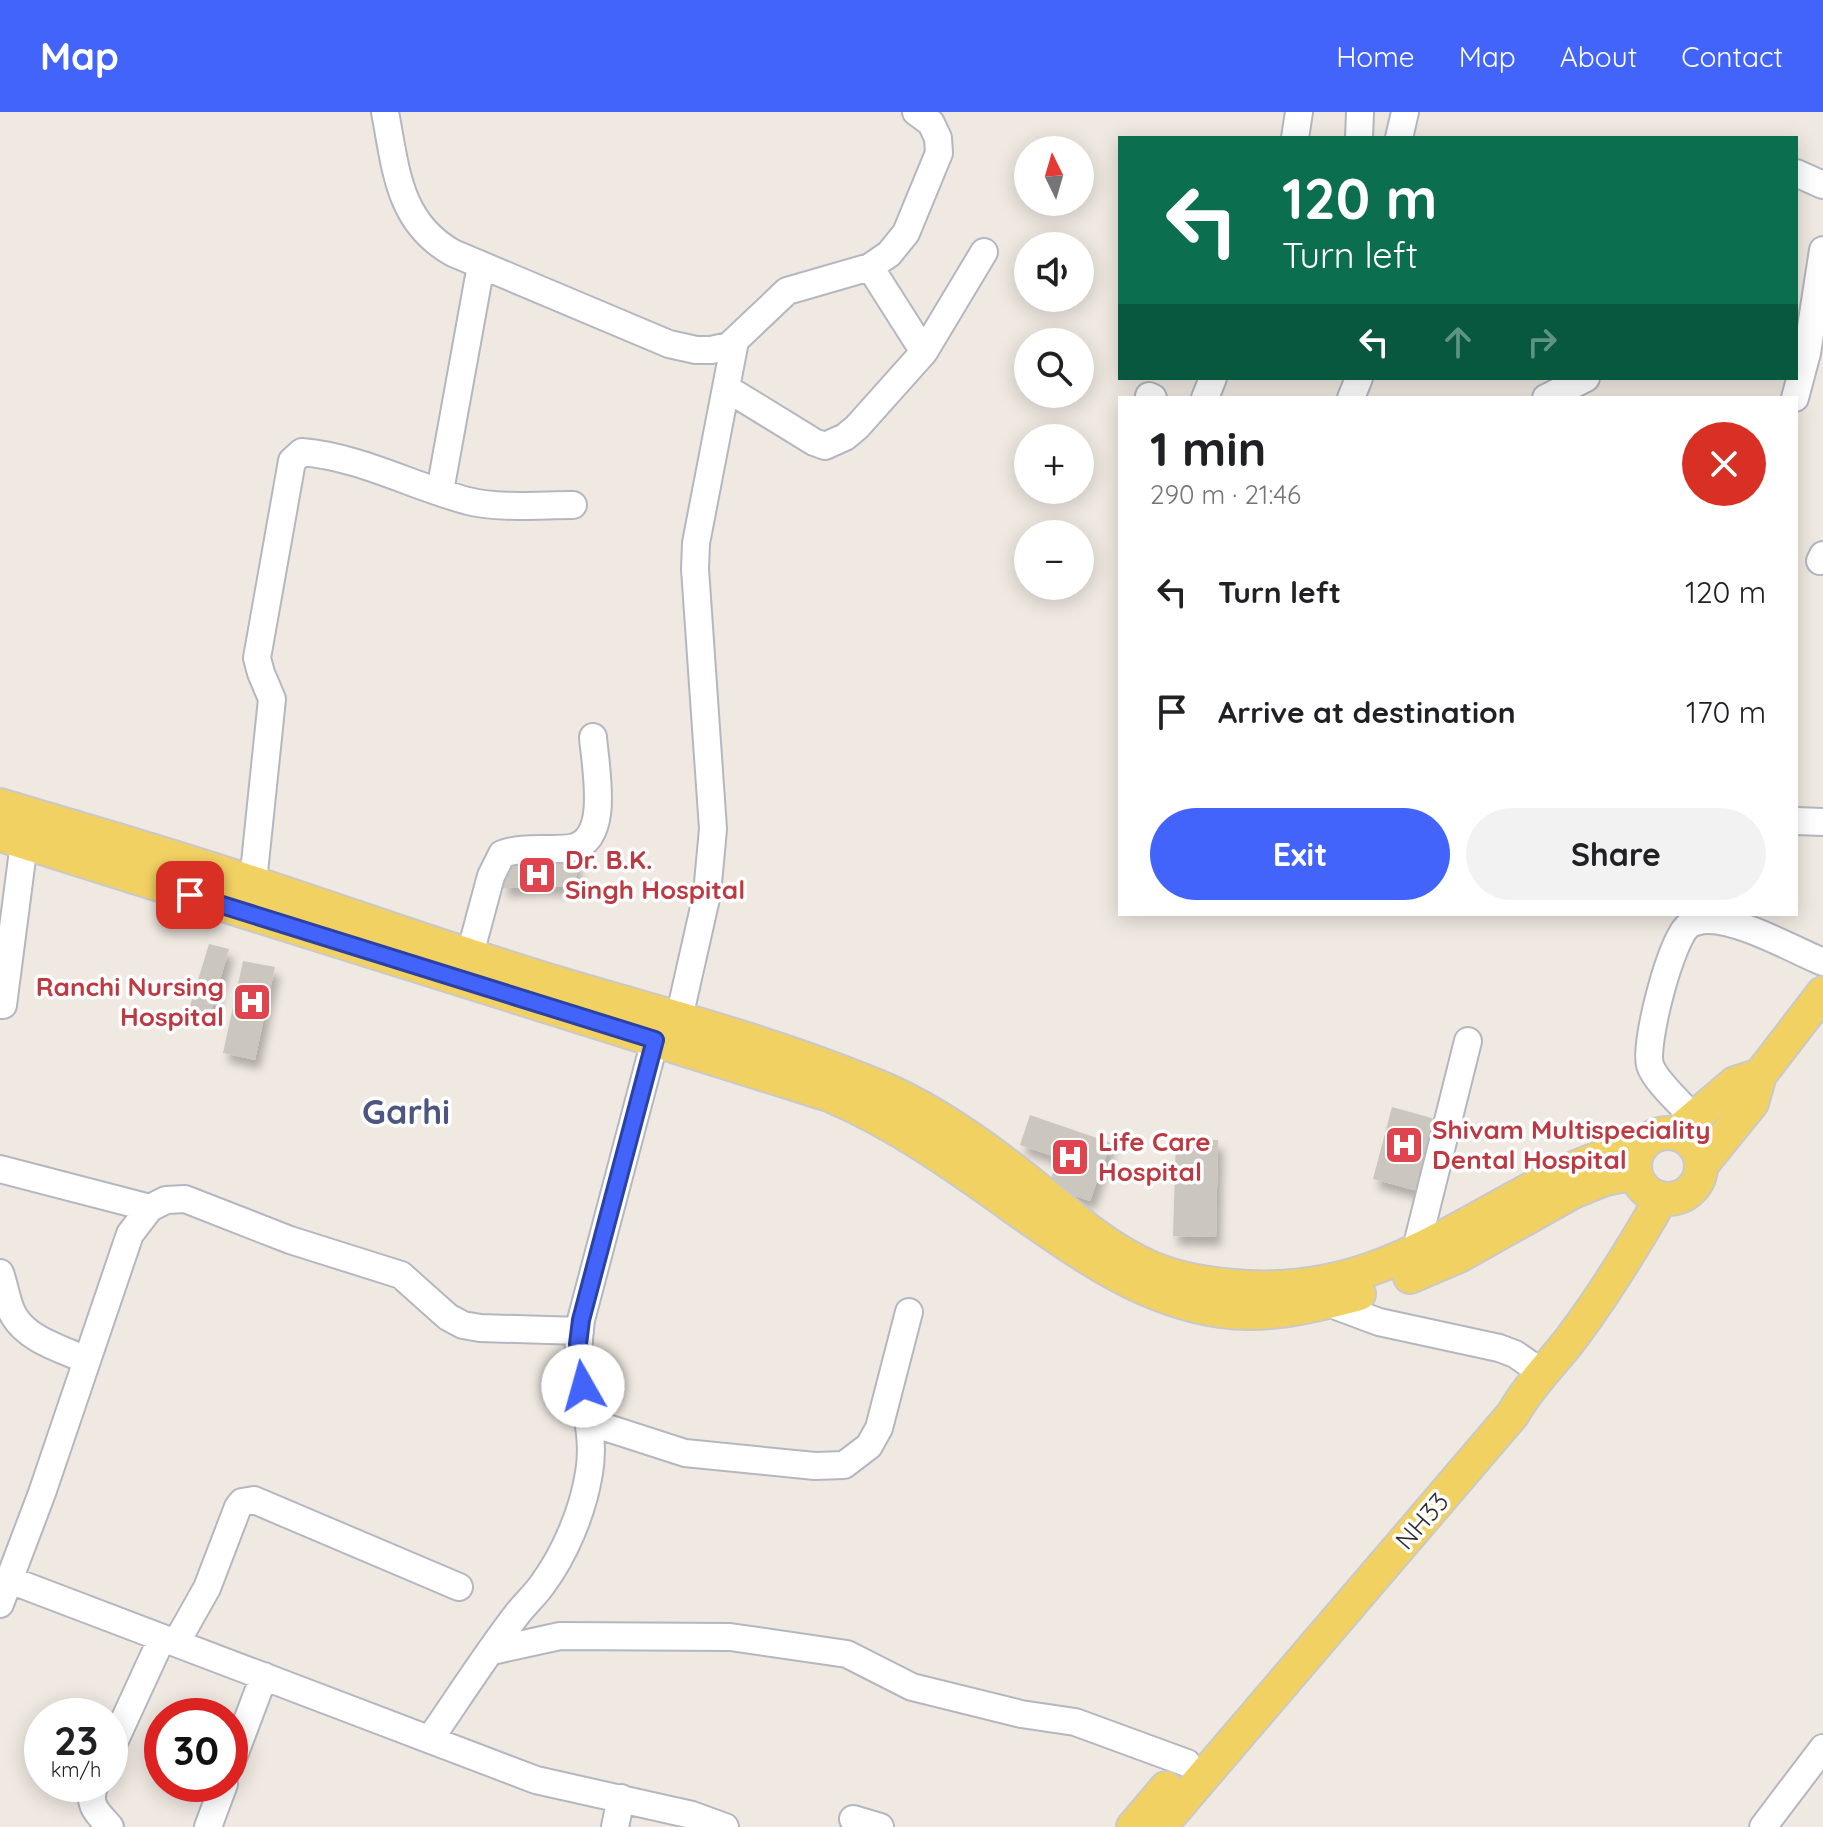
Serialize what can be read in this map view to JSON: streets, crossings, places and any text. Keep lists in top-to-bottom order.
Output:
{
  "streets": {
    "main road": ["NH33"]
  },
  "districts": ["Garhi"],
  "places": {
    "hospital": [
      "Dr. B.K. Singh Hospital",
      "Ranchi Nursing Hospital",
      "Shivam Multispeciality Dental Hospital",
      "Life Care Hospital"
    ]
  },
  "north": "top",
  "page": {
    "header": "Map",
    "nav": [
      "Home",
      "Map",
      "About",
      "Contact"
    ],
    "map_buttons": ["+", "−"],
    "turn": ["120 m", "Turn left"],
    "heading": ["1 min", "290 m · 21:46"],
    "list": [
      {
        "name": "Turn left",
        "value": "120 m"
      },
      {
        "name": "Arrive at destination",
        "value": "170 m"
      }
    ],
    "buttons": ["Exit", "Share"],
    "speed": "23 km/h",
    "limit": "30"
  }
}
